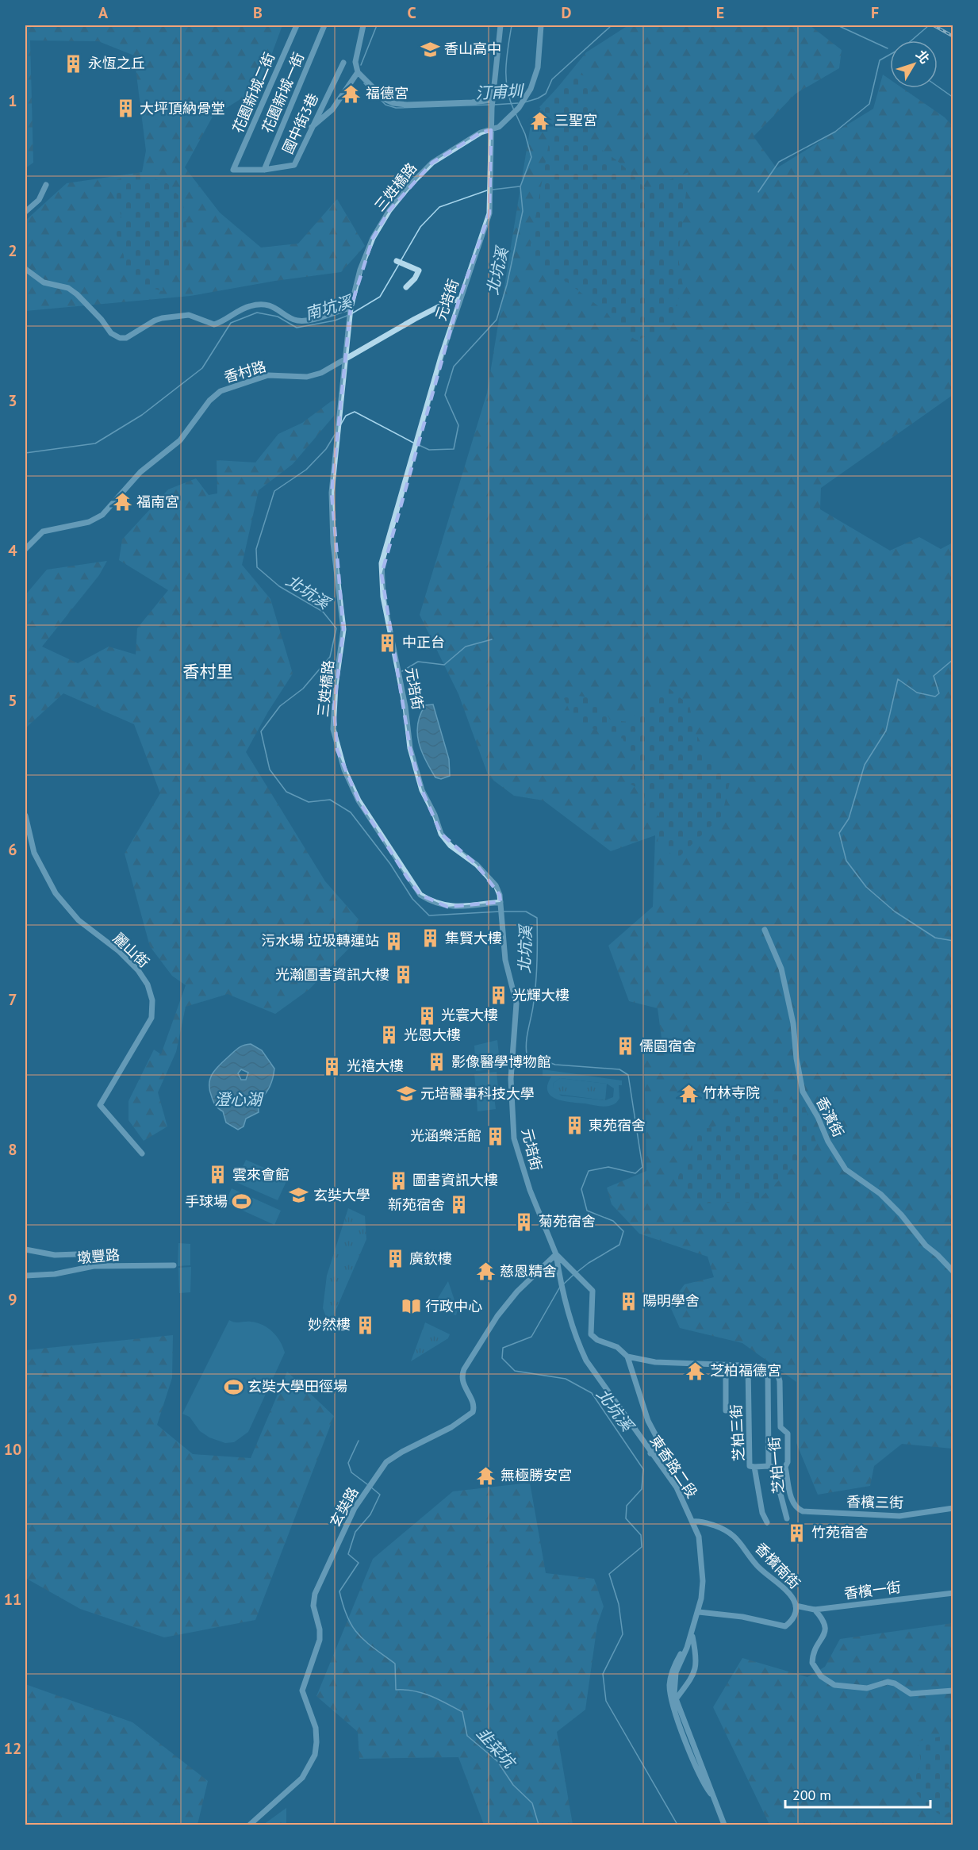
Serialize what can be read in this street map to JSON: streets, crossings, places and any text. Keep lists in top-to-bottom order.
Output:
{
  "streets": {
    "street": [
      "花園新城二街",
      "花園新城一街",
      "國中街3巷",
      "三姓橋路",
      "元培街",
      "香村路",
      "麗山街",
      "香濱街",
      "墩豐路",
      "芝柏三街",
      "芝柏一街",
      "東香路二段",
      "香檳三街",
      "玄奘路",
      "香檳南街",
      "香檳一街"
    ]
  },
  "crossings": [
    ["花園新城二街", "國中街3巷"],
    ["花園新城一街", "國中街3巷"],
    ["三姓橋路", "元培街"],
    ["三姓橋路", "香村路"],
    ["元培街", "香村路"],
    ["元培街", "東香路二段"],
    ["元培街", "玄奘路"],
    ["芝柏一街", "香檳三街"],
    ["東香路二段", "玄奘路"],
    ["東香路二段", "香檳南街"],
    ["香檳南街", "香檳一街"]
  ],
  "districts": ["香村里"],
  "water": [
    "汀甫圳",
    "北坑溪",
    "南坑溪",
    "澄心湖",
    "韭菜坑"
  ],
  "places": {
    "school or university": ["香山高中", "元培醫事科技大學", "玄奘大學"],
    "building": [
      "永恆之丘",
      "大坪頂納骨堂",
      "中正台",
      "集賢大樓",
      "污水場 垃圾轉運站",
      "光瀚圖書資訊大樓",
      "光輝大樓",
      "光寰大樓",
      "光恩大樓",
      "儒園宿舍",
      "影像醫學博物館",
      "光禧大樓",
      "東苑宿舍",
      "光涵樂活館",
      "雲來會館",
      "圖書資訊大樓",
      "新苑宿舍",
      "菊苑宿舍",
      "廣欽樓",
      "陽明學舍",
      "妙然樓",
      "竹苑宿舍"
    ],
    "temple": [
      "福德宮",
      "三聖宮",
      "福南宮",
      "竹林寺院",
      "慈恩精舍",
      "芝柏福德宮",
      "無極勝安宮"
    ],
    "sports": ["手球場", "玄奘大學田徑場"],
    "library": ["行政中心"]
  },
  "scale_bar": "200 m",
  "north": "top right",
  "grid": {
    "columns": [
      "A",
      "B",
      "C",
      "D",
      "E",
      "F"
    ],
    "rows": [
      "1",
      "2",
      "3",
      "4",
      "5",
      "6",
      "7",
      "8",
      "9",
      "10",
      "11",
      "12"
    ]
  }
}
